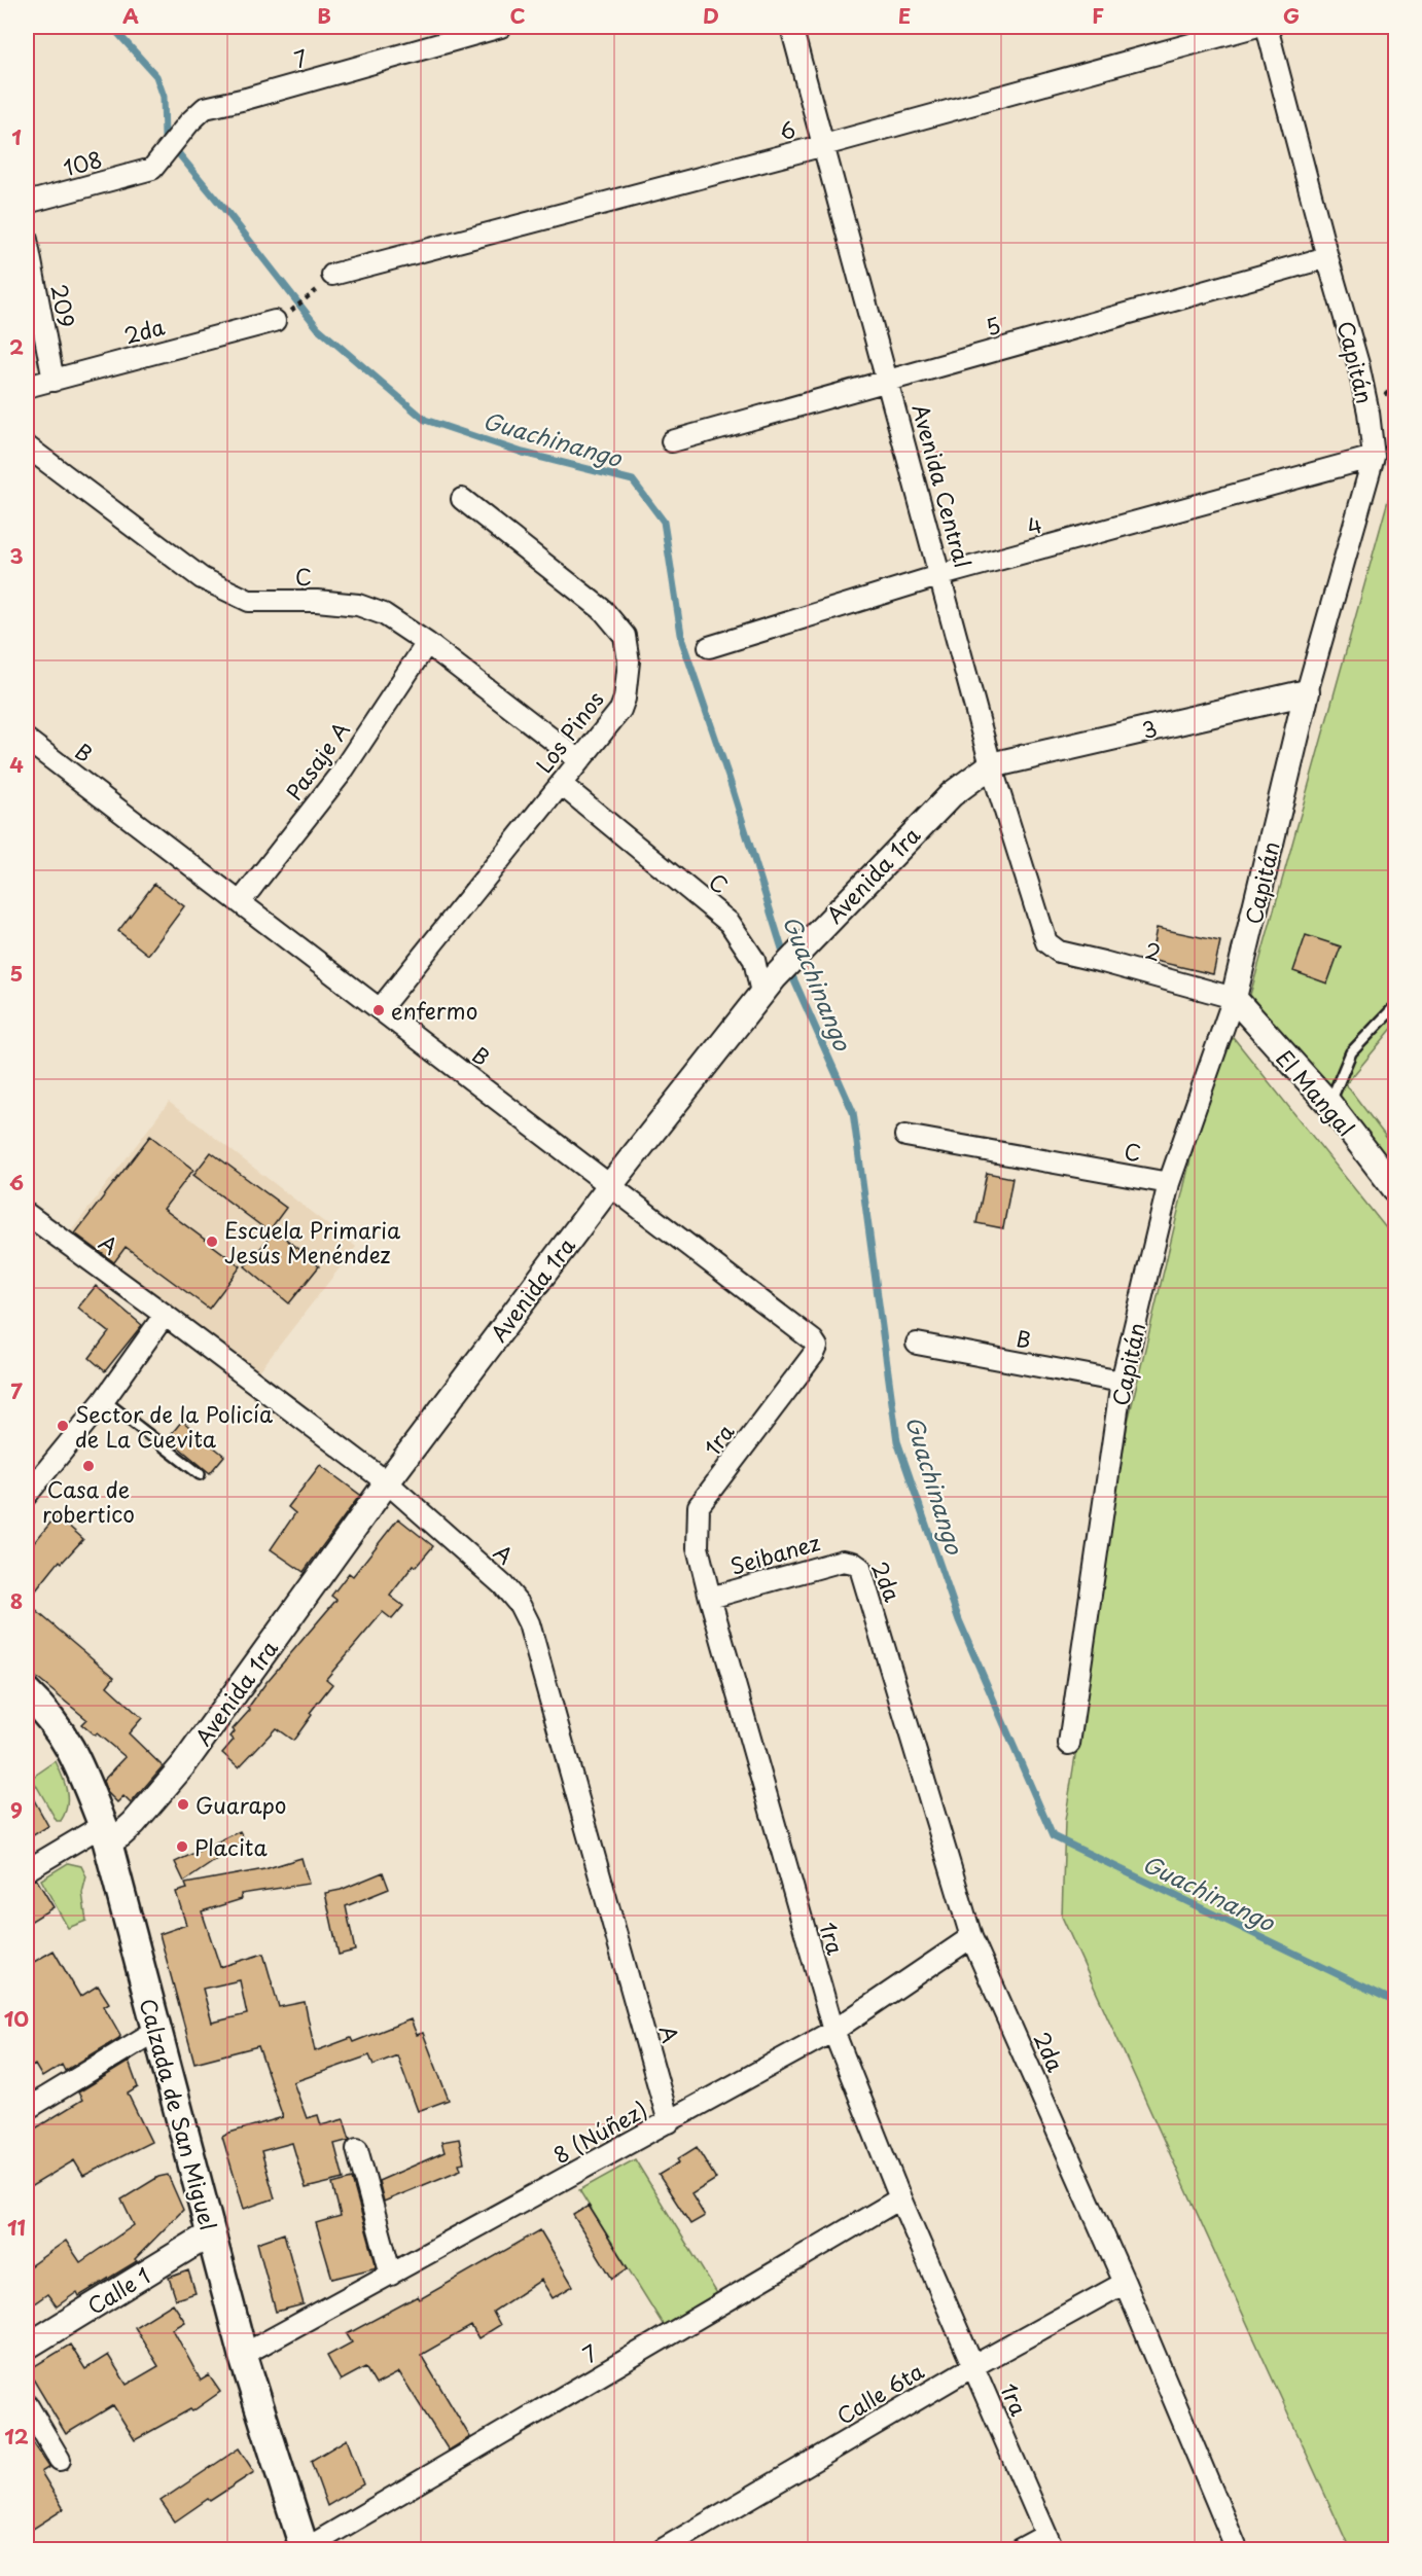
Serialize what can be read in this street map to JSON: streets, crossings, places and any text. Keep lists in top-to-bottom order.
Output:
{
  "streets": {
    "main road": ["Calzada de San Miguel"],
    "street": [
      "7",
      "6",
      "108",
      "209",
      "5",
      "2da",
      "Capitán",
      "Avenida Central",
      "4",
      "C",
      "3",
      "Los Pinos",
      "B",
      "Pasaje A",
      "Avenida 1ra",
      "2",
      "El Mangal",
      "A",
      "1ra",
      "Seibanez",
      "8 (Núñez)",
      "Calle 1",
      "Calle 6ta"
    ]
  },
  "crossings": [
    ["7", "108"],
    ["7", "1ra"],
    ["7", "Calzada de San Miguel"],
    ["6", "Avenida Central"],
    ["209", "2da"],
    ["5", "Capitán"],
    ["5", "Avenida Central"],
    ["2da", "Seibanez"],
    ["2da", "8 (Núñez)"],
    ["2da", "Calle 6ta"],
    ["Capitán", "4"],
    ["Capitán", "C"],
    ["Capitán", "3"],
    ["Capitán", "B"],
    ["Capitán", "2"],
    ["Capitán", "El Mangal"],
    ["Avenida Central", "4"],
    ["Avenida Central", "3"],
    ["Avenida Central", "Avenida 1ra"],
    ["Avenida Central", "2"],
    ["C", "Los Pinos"],
    ["C", "Pasaje A"],
    ["C", "Avenida 1ra"],
    ["3", "Avenida 1ra"],
    ["Los Pinos", "B"],
    ["B", "Pasaje A"],
    ["B", "Avenida 1ra"],
    ["B", "1ra"],
    ["Avenida 1ra", "A"],
    ["Avenida 1ra", "Calzada de San Miguel"],
    ["2", "El Mangal"],
    ["A", "8 (Núñez)"],
    ["1ra", "Seibanez"],
    ["1ra", "8 (Núñez)"],
    ["1ra", "Calle 6ta"],
    ["Calzada de San Miguel", "8 (Núñez)"],
    ["Calzada de San Miguel", "Calle 1"]
  ],
  "water": ["Guachinango"],
  "places": [
    "enfermo",
    "Escuela Primaria Jesús Menéndez",
    "Sector de la Policía de La Cuevita",
    "Casa de robertico",
    "Guarapo",
    "Placita"
  ],
  "grid": {
    "columns": [
      "A",
      "B",
      "C",
      "D",
      "E",
      "F",
      "G"
    ],
    "rows": [
      "1",
      "2",
      "3",
      "4",
      "5",
      "6",
      "7",
      "8",
      "9",
      "10",
      "11",
      "12"
    ]
  }
}
